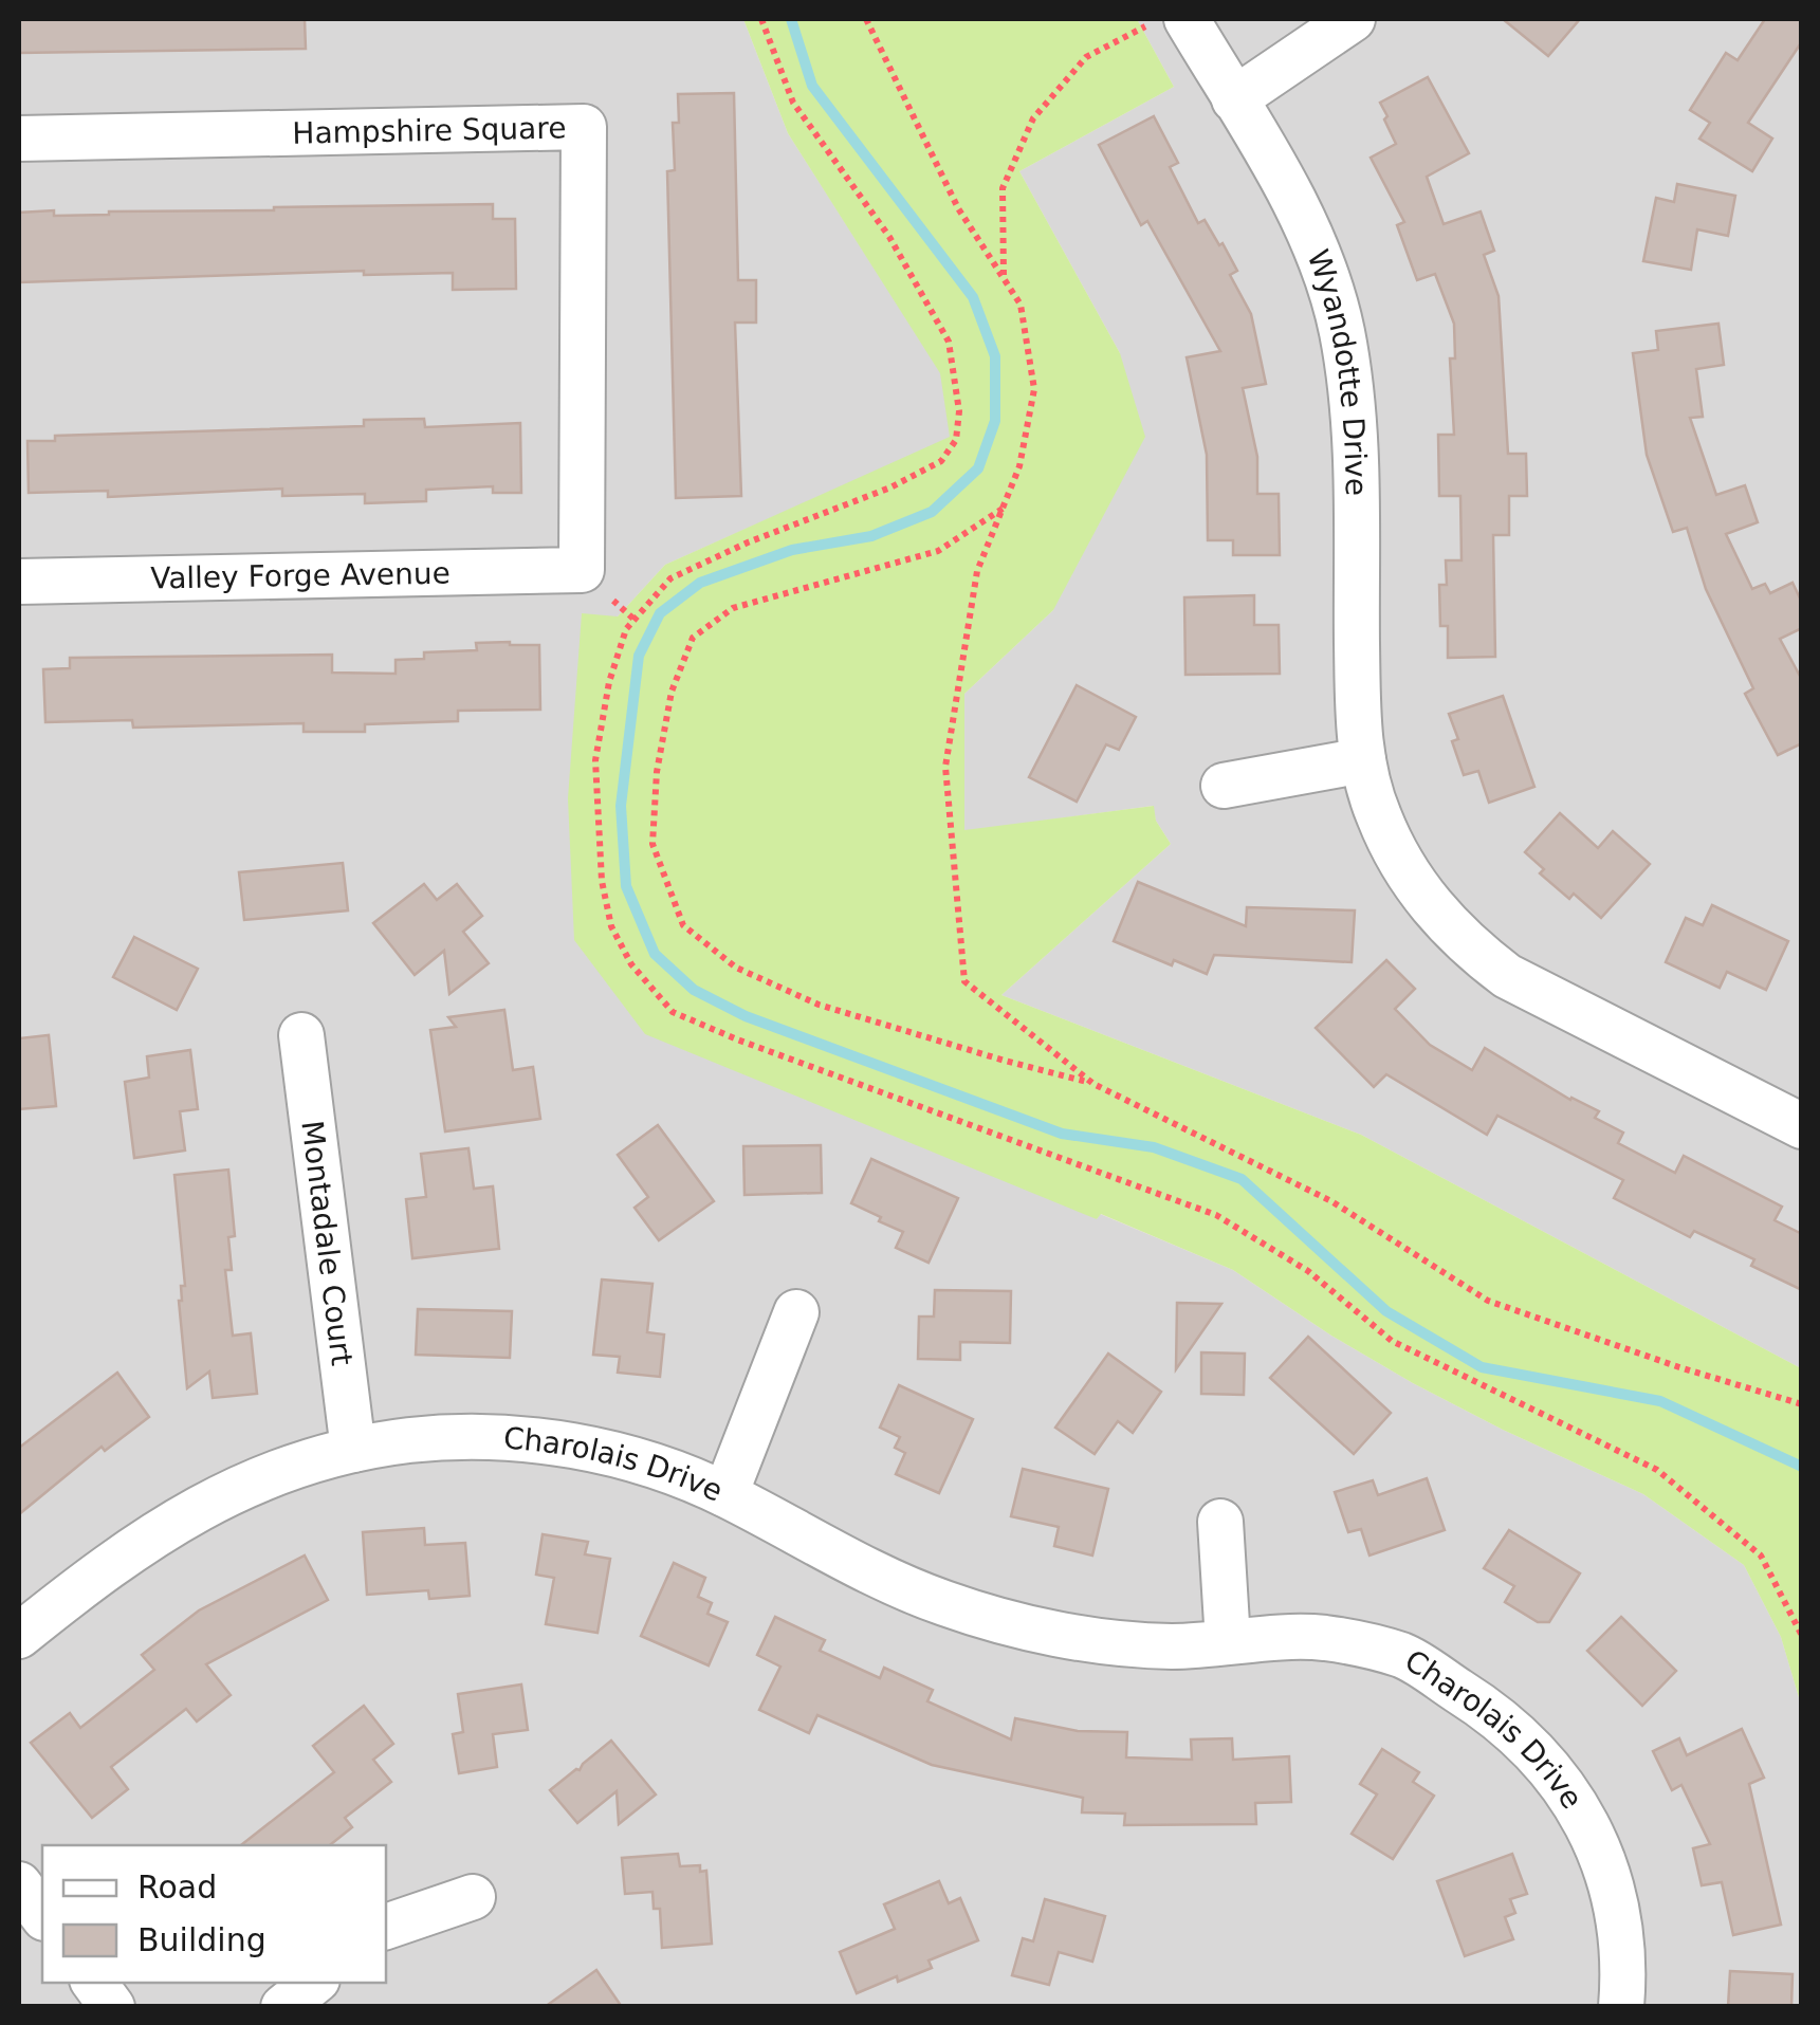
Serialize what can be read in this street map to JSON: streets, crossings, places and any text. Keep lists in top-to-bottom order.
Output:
{
  "streets": {
    "street": [
      "Hampshire Square",
      "Wyandotte Drive",
      "Valley Forge Avenue",
      "Montadale Court",
      "Charolais Drive"
    ]
  },
  "crossings": [
    ["Hampshire Square", "Valley Forge Avenue"],
    ["Montadale Court", "Charolais Drive"]
  ],
  "legend": ["Road", "Building"]
}
